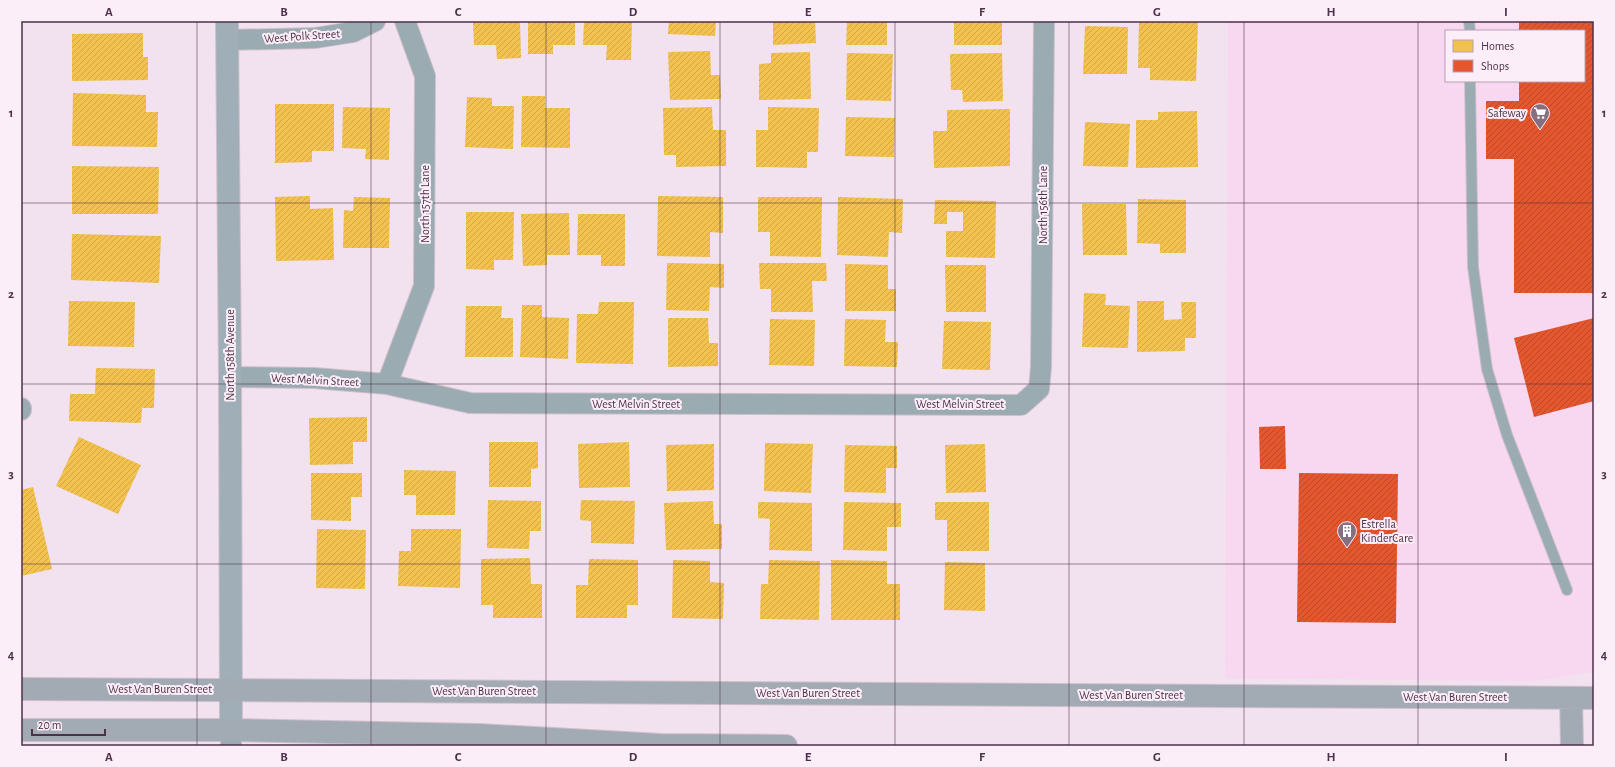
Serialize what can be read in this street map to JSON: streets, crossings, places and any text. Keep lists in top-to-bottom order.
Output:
{
  "streets": {
    "main road": ["West Van Buren Street"],
    "street": [
      "West Polk Street",
      "North 157th Lane",
      "North 156th Lane",
      "North 158th Avenue",
      "West Melvin Street"
    ]
  },
  "crossings": [
    ["West Polk Street", "North 158th Avenue"],
    ["North 157th Lane", "West Melvin Street"],
    ["North 156th Lane", "West Melvin Street"],
    ["North 158th Avenue", "West Melvin Street"],
    ["North 158th Avenue", "West Van Buren Street"]
  ],
  "places": {
    "supermarket": ["Safeway"],
    "building": ["Estrella KinderCare"]
  },
  "legend": ["Homes", "Shops"],
  "scale_bar": "20 m",
  "grid": {
    "columns": [
      "A",
      "B",
      "C",
      "D",
      "E",
      "F",
      "G",
      "H",
      "I"
    ],
    "rows": [
      "1",
      "2",
      "3",
      "4"
    ]
  }
}
